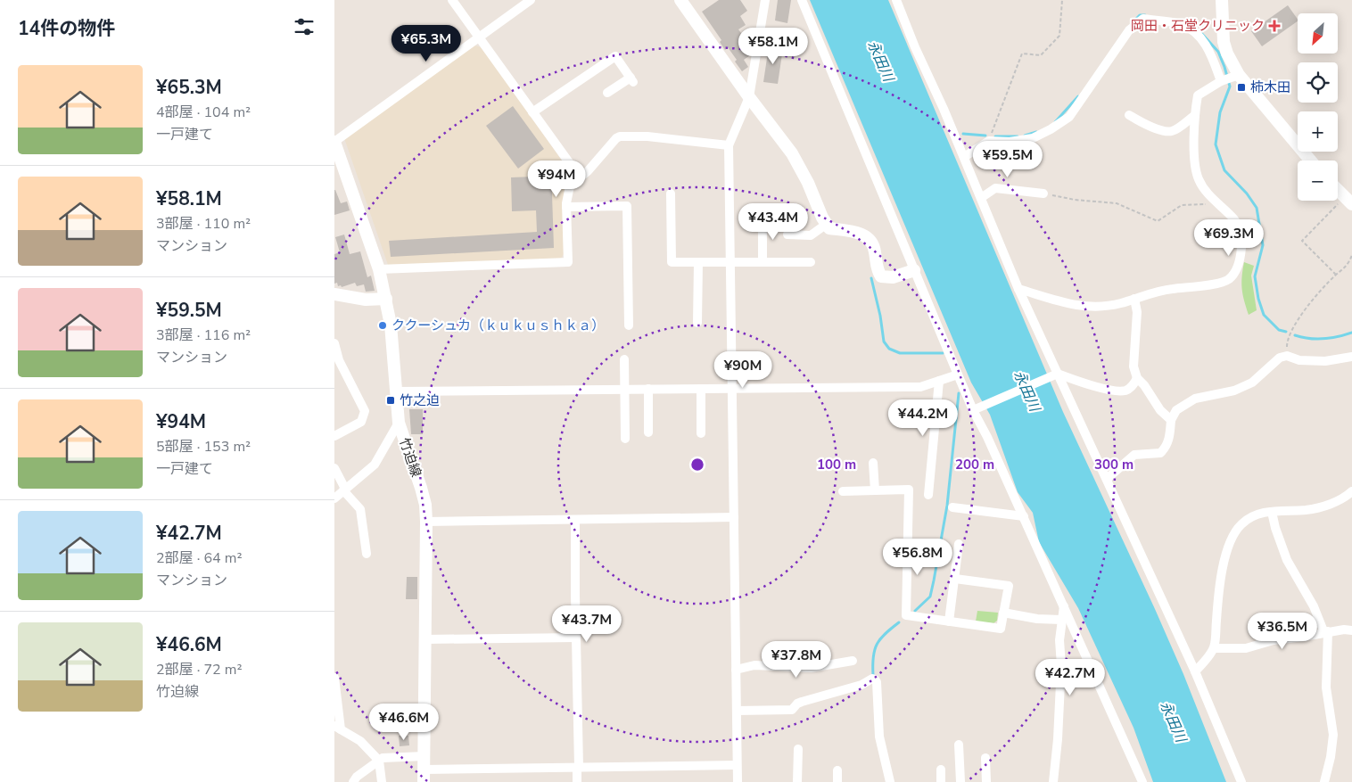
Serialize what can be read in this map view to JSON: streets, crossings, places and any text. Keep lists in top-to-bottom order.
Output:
{
  "streets": {
    "street": ["竹迫線"]
  },
  "water": ["永田川"],
  "places": {
    "health": ["岡田・石堂クリニック"],
    "transit": ["柿木田", "竹之迫"],
    "other": ["ククーシュカ（ｋｕｋｕｓｈｋａ）"]
  },
  "north": "bottom left",
  "page": {
    "heading": "14件の物件",
    "map_buttons": ["+", "−"],
    "price": [
      "¥65.3M",
      "¥58.1M",
      "¥59.5M",
      "¥94M",
      "¥43.4M",
      "¥69.3M",
      "¥90M",
      "¥44.2M",
      "¥56.8M",
      "¥43.7M",
      "¥36.5M",
      "¥37.8M",
      "¥42.7M",
      "¥46.6M"
    ],
    "list": [
      {
        "name": "¥65.3M",
        "note": "4部屋 · 104 m² · 一戸建て"
      },
      {
        "name": "¥58.1M",
        "note": "3部屋 · 110 m² · マンション"
      },
      {
        "name": "¥59.5M",
        "note": "3部屋 · 116 m² · マンション"
      },
      {
        "name": "¥94M",
        "note": "5部屋 · 153 m² · 一戸建て"
      },
      {
        "name": "¥42.7M",
        "note": "2部屋 · 64 m² · マンション"
      },
      {
        "name": "¥46.6M",
        "note": "2部屋 · 72 m² · 竹迫線"
      }
    ]
  },
  "rings": ["100 m", "200 m", "300 m"]
}
